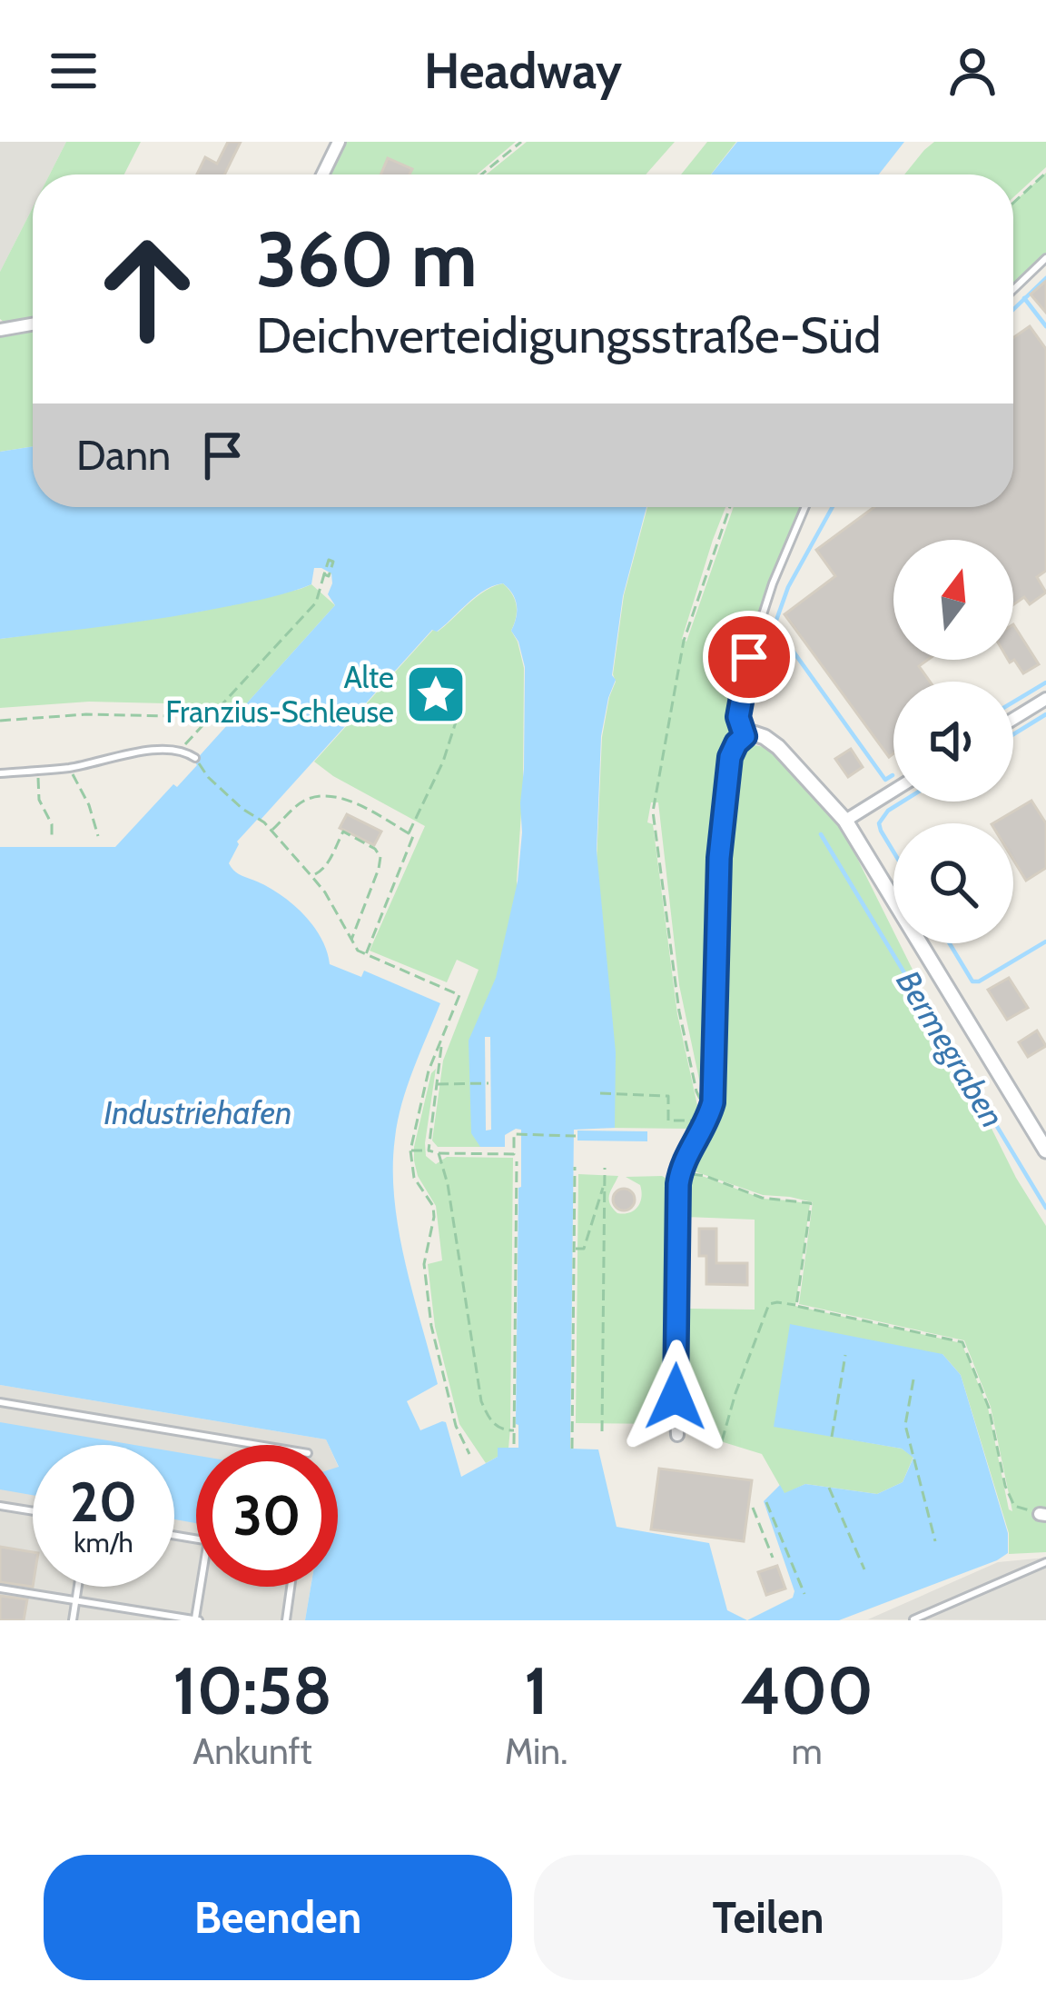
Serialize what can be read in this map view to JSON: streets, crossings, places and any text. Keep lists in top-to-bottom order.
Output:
{
  "water": ["Bermegraben", "Industriehafen"],
  "places": {
    "place": ["Alte Franzius-Schleuse"]
  },
  "north": "top",
  "page": {
    "header": "Headway",
    "turn": ["360 m", "Deichverteidigungsstraße-Süd"],
    "then": "Dann",
    "speed": "20 km/h",
    "limit": "30",
    "eta": [
      "10:58",
      "Ankunft",
      "1",
      "Min.",
      "400",
      "m"
    ],
    "buttons": ["Beenden", "Teilen"]
  }
}
